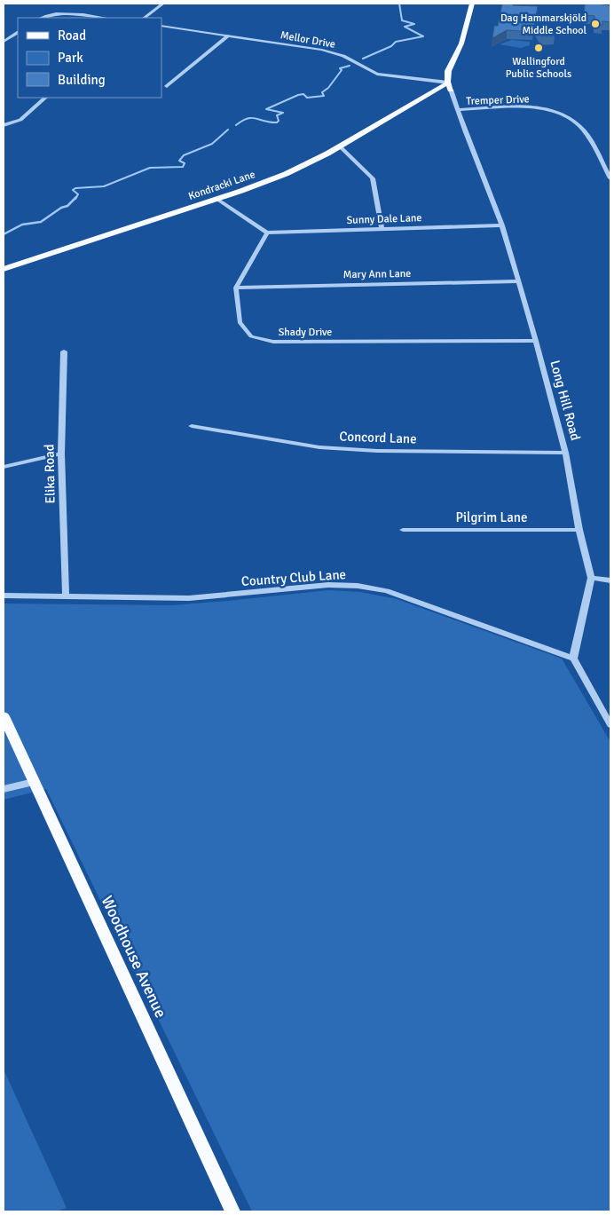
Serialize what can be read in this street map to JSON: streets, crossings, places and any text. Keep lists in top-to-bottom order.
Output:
{
  "streets": {
    "main road": ["Kondracki Lane", "Woodhouse Avenue"],
    "street": [
      "Mellor Drive",
      "Tremper Drive",
      "Sunny Dale Lane",
      "Mary Ann Lane",
      "Shady Drive",
      "Long Hill Road",
      "Concord Lane",
      "Elika Road",
      "Pilgrim Lane",
      "Country Club Lane"
    ]
  },
  "crossings": [
    ["Mellor Drive", "Kondracki Lane"],
    ["Mellor Drive", "Long Hill Road"],
    ["Tremper Drive", "Long Hill Road"],
    ["Kondracki Lane", "Long Hill Road"],
    ["Sunny Dale Lane", "Long Hill Road"],
    ["Mary Ann Lane", "Shady Drive"],
    ["Mary Ann Lane", "Long Hill Road"],
    ["Shady Drive", "Long Hill Road"],
    ["Long Hill Road", "Concord Lane"],
    ["Long Hill Road", "Pilgrim Lane"],
    ["Long Hill Road", "Country Club Lane"],
    ["Elika Road", "Country Club Lane"]
  ],
  "places": ["Dag Hammarskjöld Middle School", "Wallingford Public Schools"],
  "legend": ["Road", "Park", "Building"]
}
